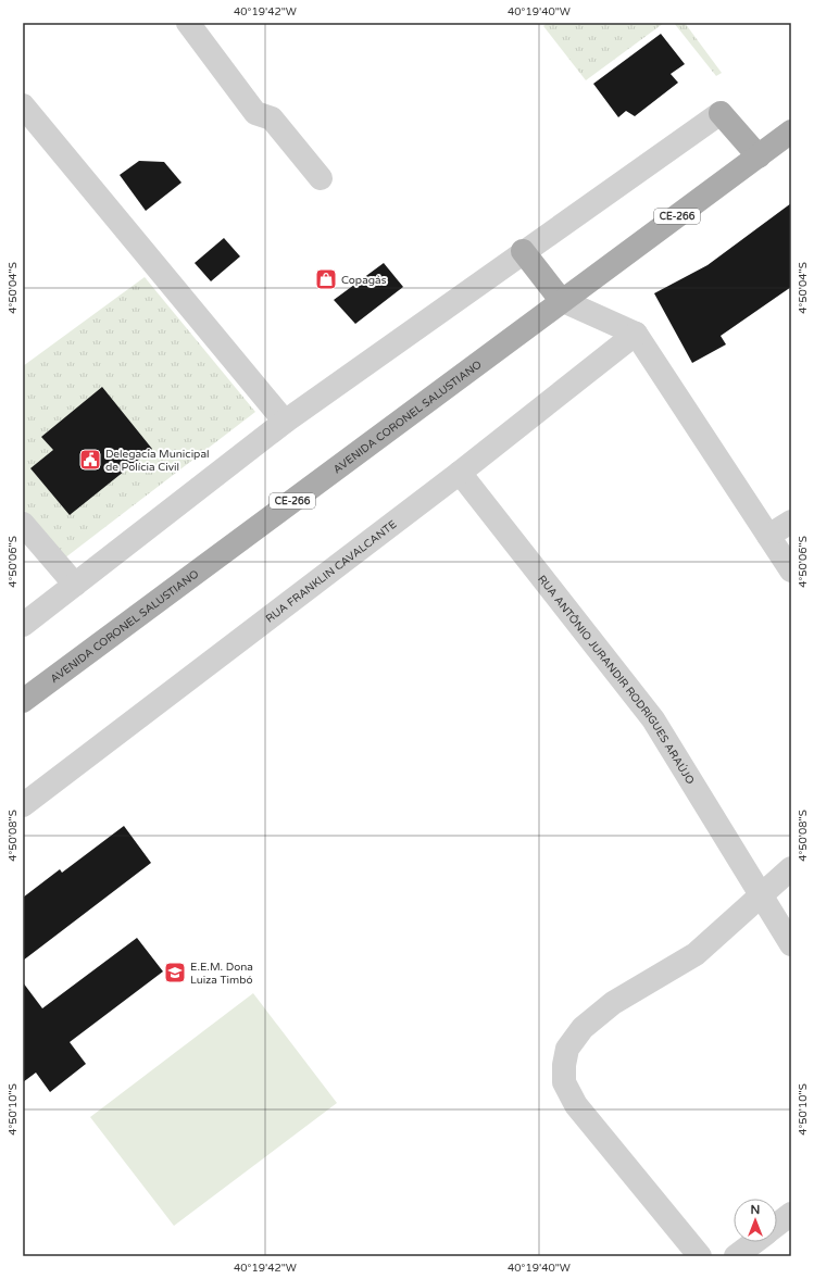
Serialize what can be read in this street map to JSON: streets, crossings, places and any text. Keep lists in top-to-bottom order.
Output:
{
  "streets": {
    "main road": ["CE-266", "AVENIDA CORONEL SALUSTIANO"],
    "street": ["RUA FRANKLIN CAVALCANTE", "RUA ANTÔNIO JURANDIR RODRIGUES ARAÚJO"]
  },
  "crossings": [
    ["RUA FRANKLIN CAVALCANTE", "RUA ANTÔNIO JURANDIR RODRIGUES ARAÚJO"]
  ],
  "places": {
    "shop": ["Copagás"],
    "public building": ["Delegacia Municipal de Polícia Civil"],
    "school or university": ["E.E.M. Dona Luiza Timbó"]
  },
  "north": "top",
  "coordinates": [
    "40°19'42\"W",
    "40°19'40\"W",
    "4°50'04\"S",
    "4°50'06\"S",
    "4°50'08\"S",
    "4°50'10\"S"
  ]
}
